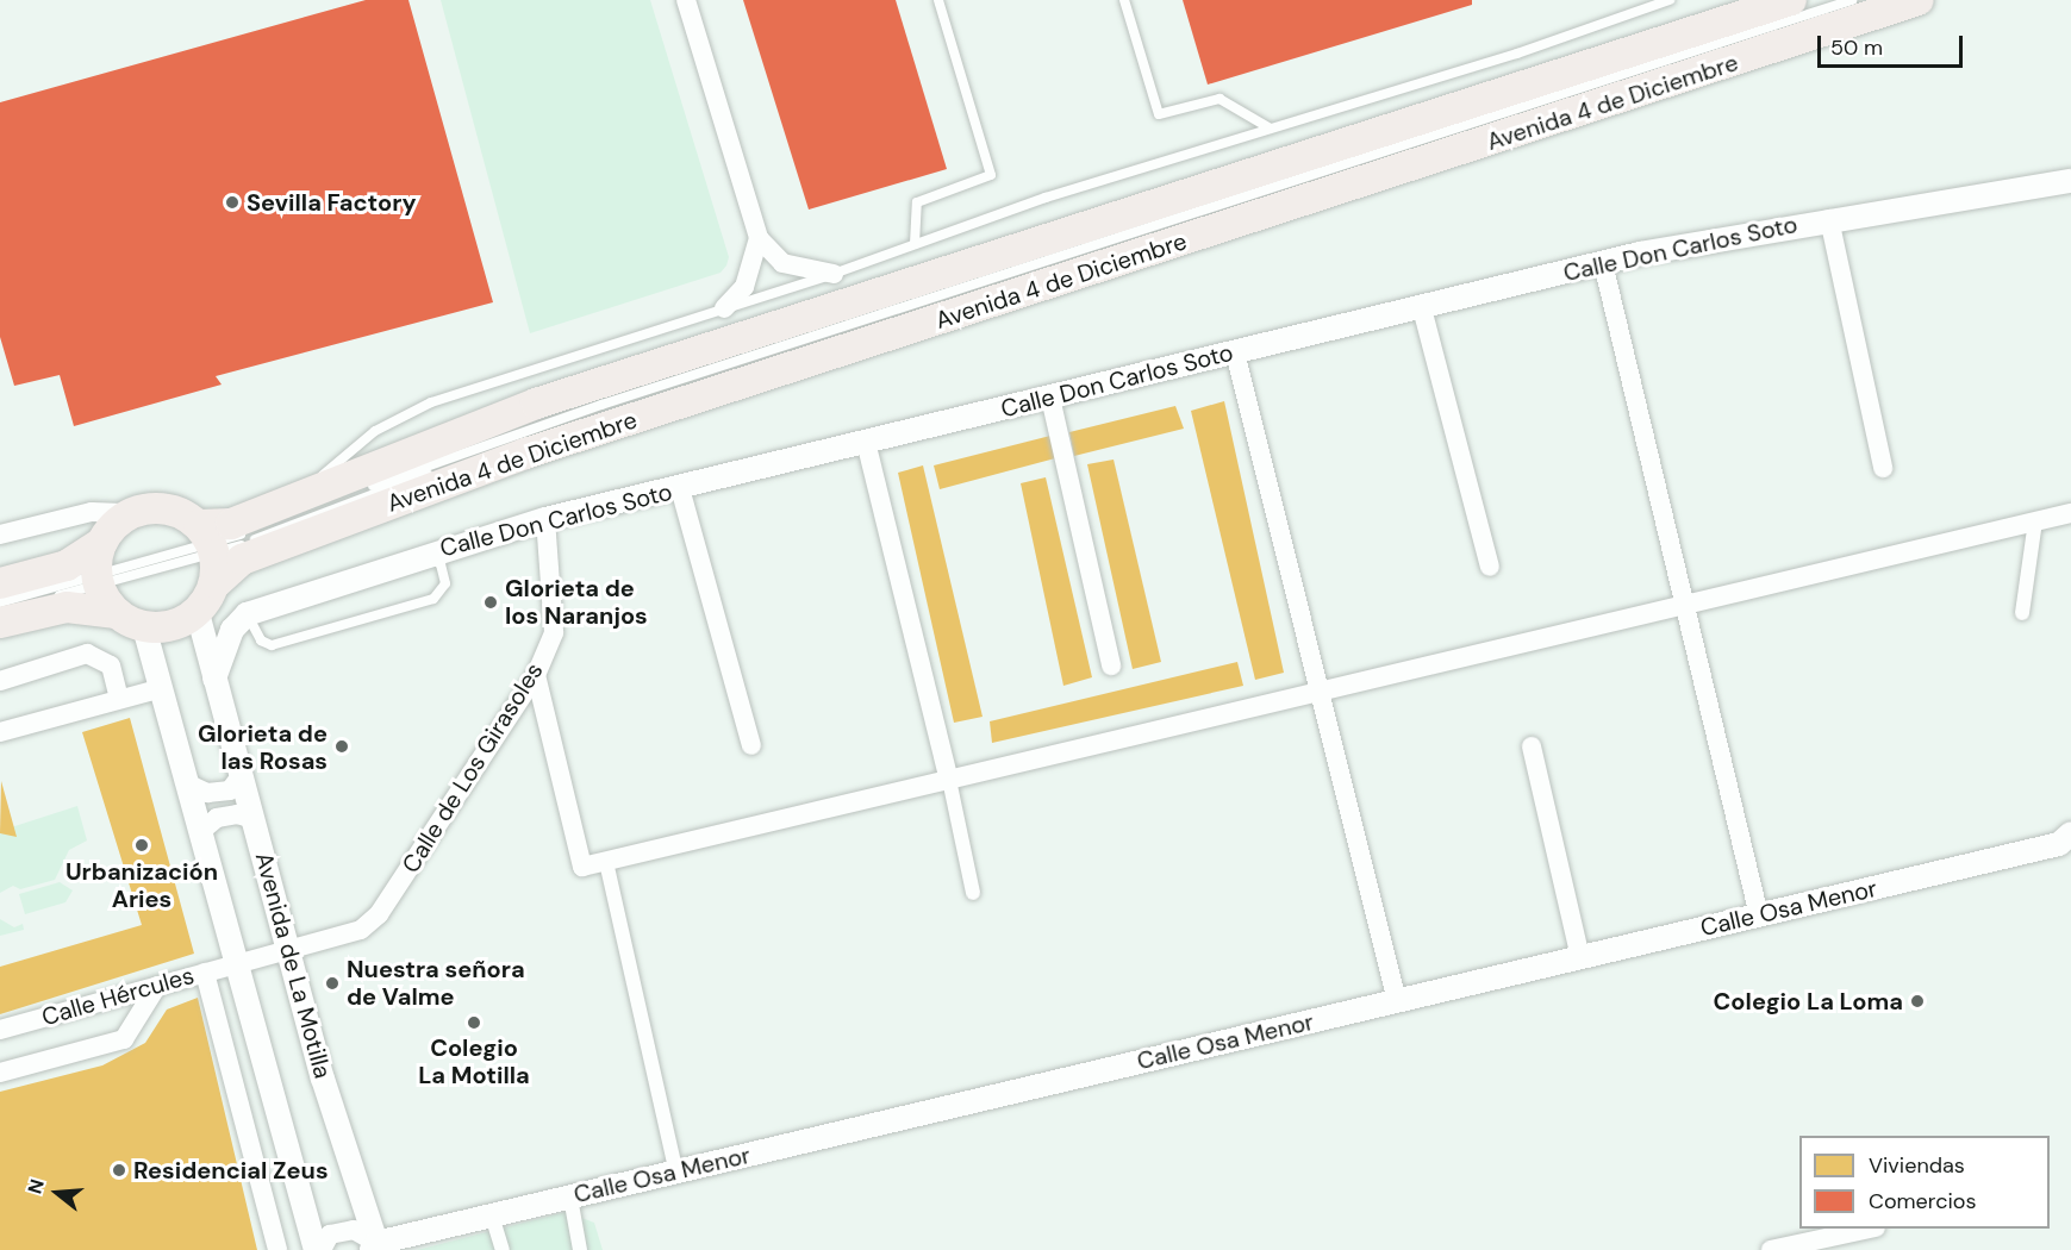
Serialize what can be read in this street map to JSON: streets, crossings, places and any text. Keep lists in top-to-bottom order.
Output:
{
  "streets": {
    "main road": ["Avenida 4 de Diciembre"],
    "street": [
      "Calle Don Carlos Soto",
      "Calle de Los Girasoles",
      "Calle Osa Menor",
      "Avenida de La Motilla",
      "Calle Hércules"
    ]
  },
  "crossings": [
    ["Calle Don Carlos Soto", "Calle de Los Girasoles"],
    ["Calle de Los Girasoles", "Avenida de La Motilla"],
    ["Calle de Los Girasoles", "Calle Hércules"],
    ["Calle Osa Menor", "Avenida de La Motilla"]
  ],
  "places": [
    "Sevilla Factory",
    "Glorieta de los Naranjos",
    "Glorieta de las Rosas",
    "Urbanización Aries",
    "Nuestra señora de Valme",
    "Colegio La Loma",
    "Colegio La Motilla",
    "Residencial Zeus"
  ],
  "legend": ["Viviendas", "Comercios"],
  "scale_bar": "50 m",
  "north": "left"
}
